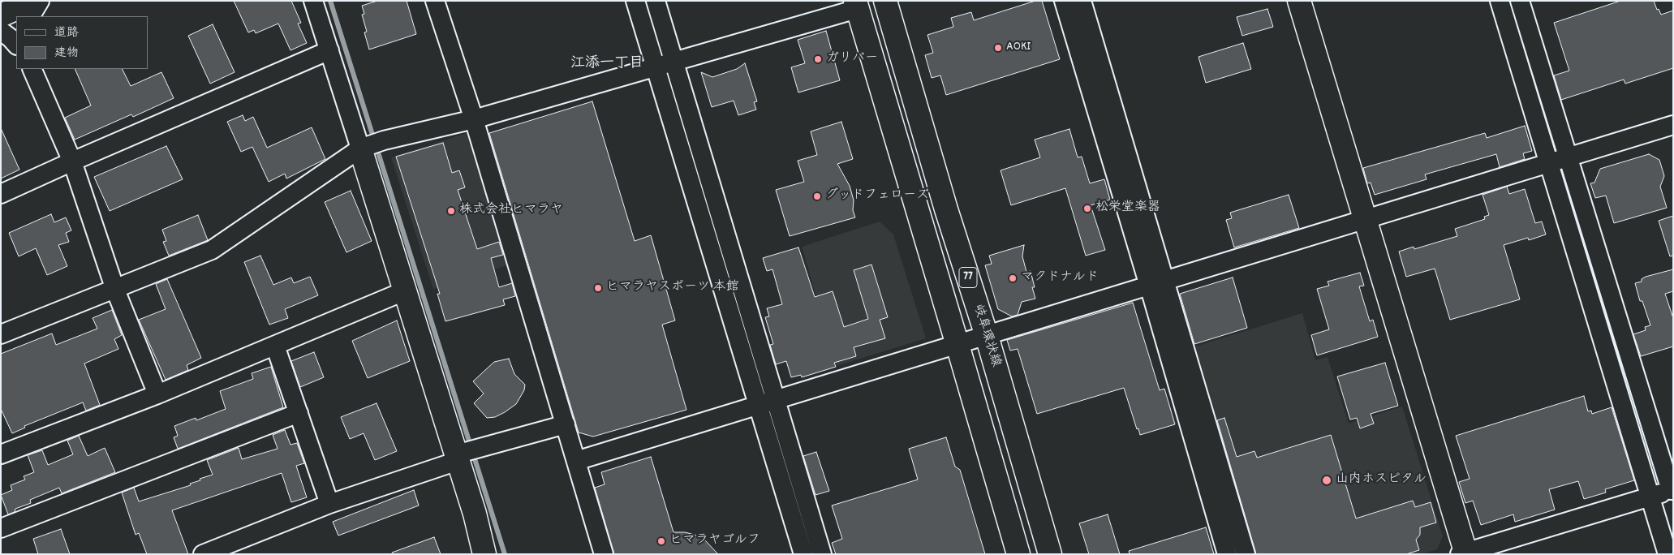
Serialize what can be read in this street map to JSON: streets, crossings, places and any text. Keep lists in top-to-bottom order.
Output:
{
  "streets": {
    "main road": ["77", "岐阜環状線"]
  },
  "districts": ["江添一丁目"],
  "places": [
    "AOKI",
    "ガリバー",
    "グッドフェローズ",
    "松栄堂楽器",
    "株式会社ヒマラヤ",
    "マクドナルド",
    "ヒマラヤスポーツ 本館",
    "山内ホスピタル",
    "ヒマラヤゴルフ"
  ],
  "legend": ["道路", "建物"]
}
